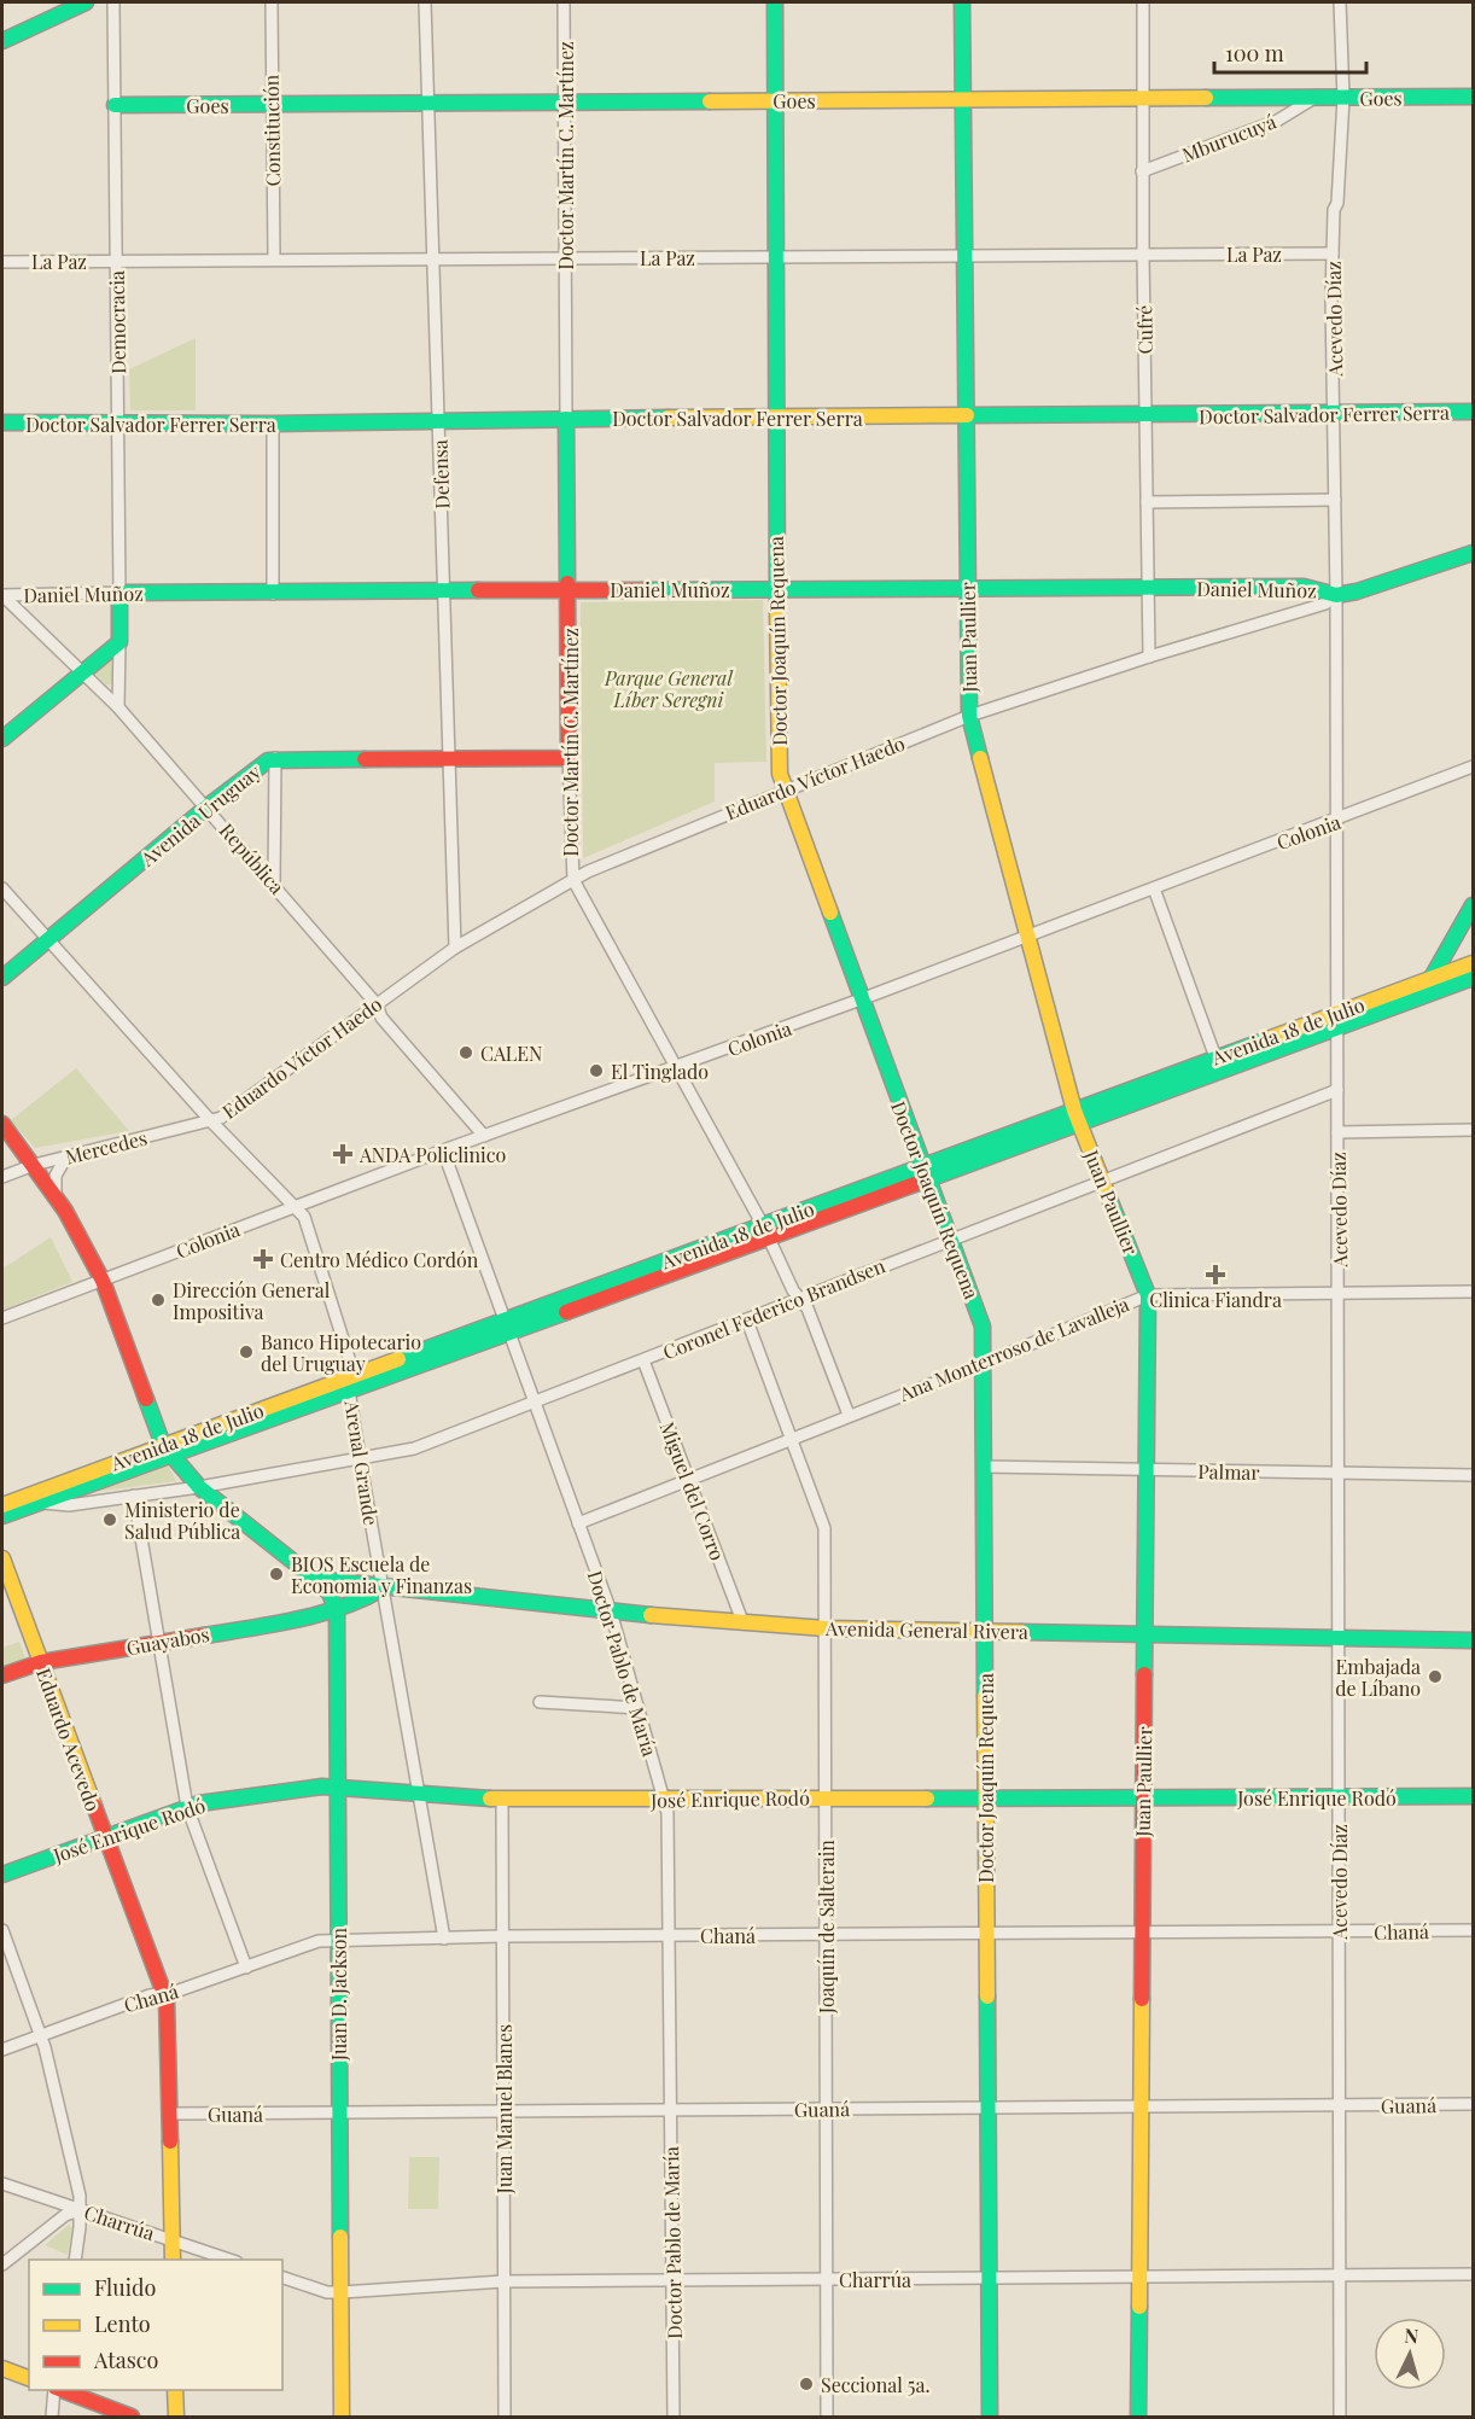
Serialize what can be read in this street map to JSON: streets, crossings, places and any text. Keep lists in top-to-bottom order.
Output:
{
  "streets": {
    "street": [
      "Goes",
      "Constitución",
      "Mburucuyá",
      "Doctor Martín C. Martínez",
      "La Paz",
      "Acevedo Díaz",
      "Democracia",
      "Cufré",
      "Doctor Salvador Ferrer Serra",
      "Defensa",
      "Daniel Muñoz",
      "Juan Paullier",
      "Doctor Joaquín Requena",
      "Eduardo Víctor Haedo",
      "Avenida Uruguay",
      "Colonia",
      "República",
      "Avenida 18 de Julio",
      "Mercedes",
      "Coronel Federico Brandsen",
      "Ana Monterroso de Lavalleja",
      "Arenal Grande",
      "Palmar",
      "Miguel del Corro",
      "Avenida General Rivera",
      "Guayabos",
      "Doctor Pablo de María",
      "Eduardo Acevedo",
      "José Enrique Rodó",
      "Joaquín de Salterain",
      "Chaná",
      "Juan D. Jackson",
      "Guaná",
      "Juan Manuel Blanes",
      "Charrúa"
    ]
  },
  "crossings": [
    ["Goes", "Constitución"],
    ["Goes", "Mburucuyá"],
    ["Goes", "Doctor Martín C. Martínez"],
    ["Goes", "Acevedo Díaz"],
    ["Goes", "Democracia"],
    ["Goes", "Cufré"],
    ["Goes", "Defensa"],
    ["Goes", "Juan Paullier"],
    ["Goes", "Doctor Joaquín Requena"],
    ["Constitución", "La Paz"],
    ["Mburucuyá", "Cufré"],
    ["Doctor Martín C. Martínez", "La Paz"],
    ["Doctor Martín C. Martínez", "Doctor Salvador Ferrer Serra"],
    ["Doctor Martín C. Martínez", "Daniel Muñoz"],
    ["Doctor Martín C. Martínez", "Eduardo Víctor Haedo"],
    ["Doctor Martín C. Martínez", "Avenida Uruguay"],
    ["Doctor Martín C. Martínez", "Colonia"],
    ["Doctor Martín C. Martínez", "Avenida 18 de Julio"],
    ["Doctor Martín C. Martínez", "Coronel Federico Brandsen"],
    ["Doctor Martín C. Martínez", "Ana Monterroso de Lavalleja"],
    ["La Paz", "Acevedo Díaz"],
    ["La Paz", "Democracia"],
    ["La Paz", "Cufré"],
    ["La Paz", "Defensa"],
    ["La Paz", "Juan Paullier"],
    ["La Paz", "Doctor Joaquín Requena"],
    ["Acevedo Díaz", "Doctor Salvador Ferrer Serra"],
    ["Acevedo Díaz", "Daniel Muñoz"],
    ["Acevedo Díaz", "Eduardo Víctor Haedo"],
    ["Acevedo Díaz", "Colonia"],
    ["Acevedo Díaz", "Avenida 18 de Julio"],
    ["Acevedo Díaz", "Coronel Federico Brandsen"],
    ["Acevedo Díaz", "Ana Monterroso de Lavalleja"],
    ["Acevedo Díaz", "Palmar"],
    ["Acevedo Díaz", "Avenida General Rivera"],
    ["Acevedo Díaz", "José Enrique Rodó"],
    ["Acevedo Díaz", "Chaná"],
    ["Acevedo Díaz", "Guaná"],
    ["Acevedo Díaz", "Charrúa"],
    ["Democracia", "Doctor Salvador Ferrer Serra"],
    ["Democracia", "Daniel Muñoz"],
    ["Democracia", "República"],
    ["Cufré", "Doctor Salvador Ferrer Serra"],
    ["Cufré", "Daniel Muñoz"],
    ["Cufré", "Eduardo Víctor Haedo"],
    ["Doctor Salvador Ferrer Serra", "Defensa"],
    ["Doctor Salvador Ferrer Serra", "Juan Paullier"],
    ["Doctor Salvador Ferrer Serra", "Doctor Joaquín Requena"],
    ["Defensa", "Daniel Muñoz"],
    ["Defensa", "Eduardo Víctor Haedo"],
    ["Defensa", "Avenida Uruguay"],
    ["Daniel Muñoz", "Juan Paullier"],
    ["Daniel Muñoz", "Doctor Joaquín Requena"],
    ["Daniel Muñoz", "Eduardo Víctor Haedo"],
    ["Daniel Muñoz", "República"],
    ["Juan Paullier", "Eduardo Víctor Haedo"],
    ["Juan Paullier", "Colonia"],
    ["Juan Paullier", "Avenida 18 de Julio"],
    ["Juan Paullier", "Coronel Federico Brandsen"],
    ["Juan Paullier", "Ana Monterroso de Lavalleja"],
    ["Juan Paullier", "Palmar"],
    ["Juan Paullier", "Avenida General Rivera"],
    ["Juan Paullier", "José Enrique Rodó"],
    ["Juan Paullier", "Chaná"],
    ["Juan Paullier", "Guaná"],
    ["Juan Paullier", "Charrúa"],
    ["Doctor Joaquín Requena", "Eduardo Víctor Haedo"],
    ["Doctor Joaquín Requena", "Colonia"],
    ["Doctor Joaquín Requena", "Avenida 18 de Julio"],
    ["Doctor Joaquín Requena", "Coronel Federico Brandsen"],
    ["Doctor Joaquín Requena", "Ana Monterroso de Lavalleja"],
    ["Doctor Joaquín Requena", "Palmar"],
    ["Doctor Joaquín Requena", "Avenida General Rivera"],
    ["Doctor Joaquín Requena", "José Enrique Rodó"],
    ["Doctor Joaquín Requena", "Chaná"],
    ["Doctor Joaquín Requena", "Guaná"],
    ["Doctor Joaquín Requena", "Charrúa"],
    ["Eduardo Víctor Haedo", "República"],
    ["Eduardo Víctor Haedo", "Mercedes"],
    ["Eduardo Víctor Haedo", "Arenal Grande"],
    ["Avenida Uruguay", "República"],
    ["Avenida Uruguay", "Arenal Grande"],
    ["Colonia", "República"],
    ["Colonia", "Arenal Grande"],
    ["Colonia", "Doctor Pablo de María"],
    ["Avenida 18 de Julio", "Coronel Federico Brandsen"],
    ["Avenida 18 de Julio", "Arenal Grande"],
    ["Avenida 18 de Julio", "Doctor Pablo de María"],
    ["Mercedes", "Arenal Grande"],
    ["Coronel Federico Brandsen", "Arenal Grande"],
    ["Coronel Federico Brandsen", "Miguel del Corro"],
    ["Coronel Federico Brandsen", "Doctor Pablo de María"],
    ["Coronel Federico Brandsen", "Joaquín de Salterain"],
    ["Ana Monterroso de Lavalleja", "Miguel del Corro"],
    ["Ana Monterroso de Lavalleja", "Doctor Pablo de María"],
    ["Ana Monterroso de Lavalleja", "Joaquín de Salterain"],
    ["Arenal Grande", "Avenida General Rivera"],
    ["Arenal Grande", "José Enrique Rodó"],
    ["Arenal Grande", "Chaná"],
    ["Miguel del Corro", "Avenida General Rivera"],
    ["Avenida General Rivera", "Doctor Pablo de María"],
    ["Avenida General Rivera", "Joaquín de Salterain"],
    ["Guayabos", "Eduardo Acevedo"],
    ["Guayabos", "Juan D. Jackson"],
    ["Doctor Pablo de María", "José Enrique Rodó"],
    ["Doctor Pablo de María", "Chaná"],
    ["Doctor Pablo de María", "Guaná"],
    ["Doctor Pablo de María", "Charrúa"],
    ["Eduardo Acevedo", "José Enrique Rodó"],
    ["Eduardo Acevedo", "Chaná"],
    ["Eduardo Acevedo", "Guaná"],
    ["Eduardo Acevedo", "Charrúa"],
    ["José Enrique Rodó", "Joaquín de Salterain"],
    ["José Enrique Rodó", "Juan D. Jackson"],
    ["José Enrique Rodó", "Juan Manuel Blanes"],
    ["Joaquín de Salterain", "Chaná"],
    ["Joaquín de Salterain", "Guaná"],
    ["Joaquín de Salterain", "Charrúa"],
    ["Chaná", "Juan D. Jackson"],
    ["Chaná", "Juan Manuel Blanes"],
    ["Juan D. Jackson", "Guaná"],
    ["Juan D. Jackson", "Charrúa"],
    ["Guaná", "Juan Manuel Blanes"],
    ["Juan Manuel Blanes", "Charrúa"]
  ],
  "parks": ["Parque General Líber Seregni"],
  "places": {
    "other": [
      "CALEN",
      "El Tinglado",
      "Dirección General Impositiva",
      "Banco Hipotecario del Uruguay",
      "Ministerio de Salud Pública",
      "BIOS Escuela de Economia y Finanzas",
      "Embajada de Líbano",
      "Seccional 5a."
    ],
    "health": ["ANDA Policlinico", "Centro Médico Cordón", "Clinica Fiandra"]
  },
  "legend": ["Fluido", "Lento", "Atasco"],
  "scale_bar": "100 m",
  "north": "top"
}
